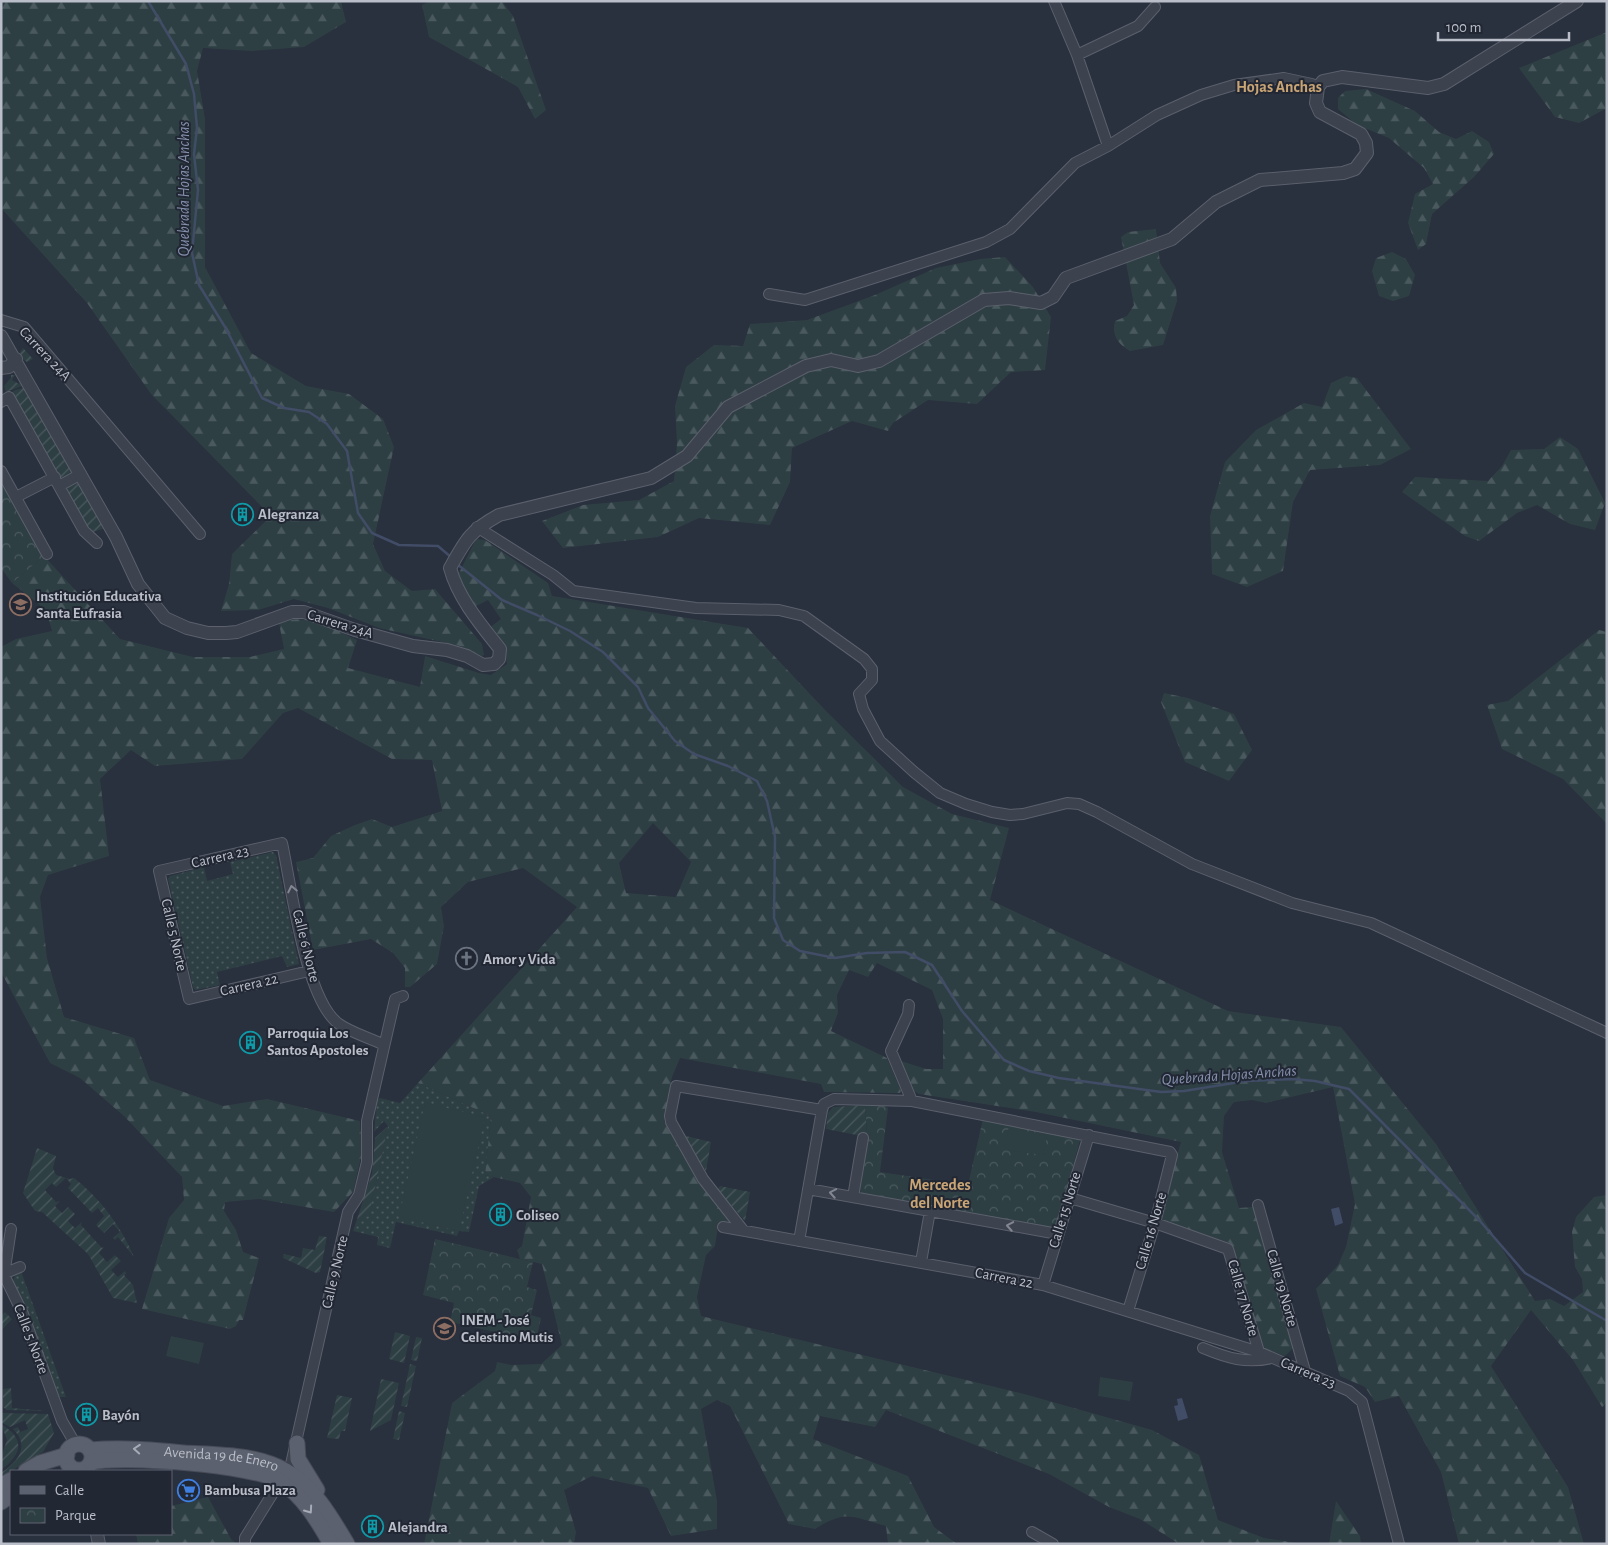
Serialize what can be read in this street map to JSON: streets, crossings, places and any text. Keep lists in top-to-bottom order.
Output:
{
  "streets": {
    "main road": ["Avenida 19 de Enero"],
    "street": [
      "Carrera 24A",
      "Carrera 23",
      "Calle 5 Norte",
      "Calle 6 Norte",
      "Carrera 22",
      "Calle 15 Norte",
      "Calle 16 Norte",
      "Calle 9 Norte",
      "Calle 19 Norte",
      "Calle 17 Norte"
    ]
  },
  "crossings": [
    ["Carrera 23", "Calle 5 Norte"],
    ["Carrera 23", "Calle 6 Norte"],
    ["Carrera 23", "Carrera 22"],
    ["Carrera 23", "Calle 19 Norte"],
    ["Carrera 23", "Calle 17 Norte"],
    ["Calle 5 Norte", "Carrera 22"],
    ["Calle 5 Norte", "Avenida 19 de Enero"],
    ["Calle 6 Norte", "Carrera 22"],
    ["Calle 6 Norte", "Calle 9 Norte"],
    ["Carrera 22", "Calle 15 Norte"],
    ["Carrera 22", "Calle 16 Norte"],
    ["Carrera 22", "Calle 17 Norte"],
    ["Calle 15 Norte", "Calle 16 Norte"],
    ["Calle 16 Norte", "Calle 17 Norte"],
    ["Calle 9 Norte", "Avenida 19 de Enero"]
  ],
  "one_way": ["Calle 6 Norte"],
  "districts": ["Hojas Anchas", "Mercedes del Norte"],
  "water": ["Quebrada Hojas Anchas"],
  "places": {
    "building": [
      "Alegranza",
      "Parroquia Los Santos Apostoles",
      "Coliseo",
      "Bayón",
      "Alejandra"
    ],
    "school or university": ["Institución Educativa Santa Eufrasia", "INEM - José Celestino Mutis"],
    "church": ["Amor y Vida"],
    "supermarket": ["Bambusa Plaza"]
  },
  "legend": ["Calle", "Parque"],
  "scale_bar": "100 m"
}
